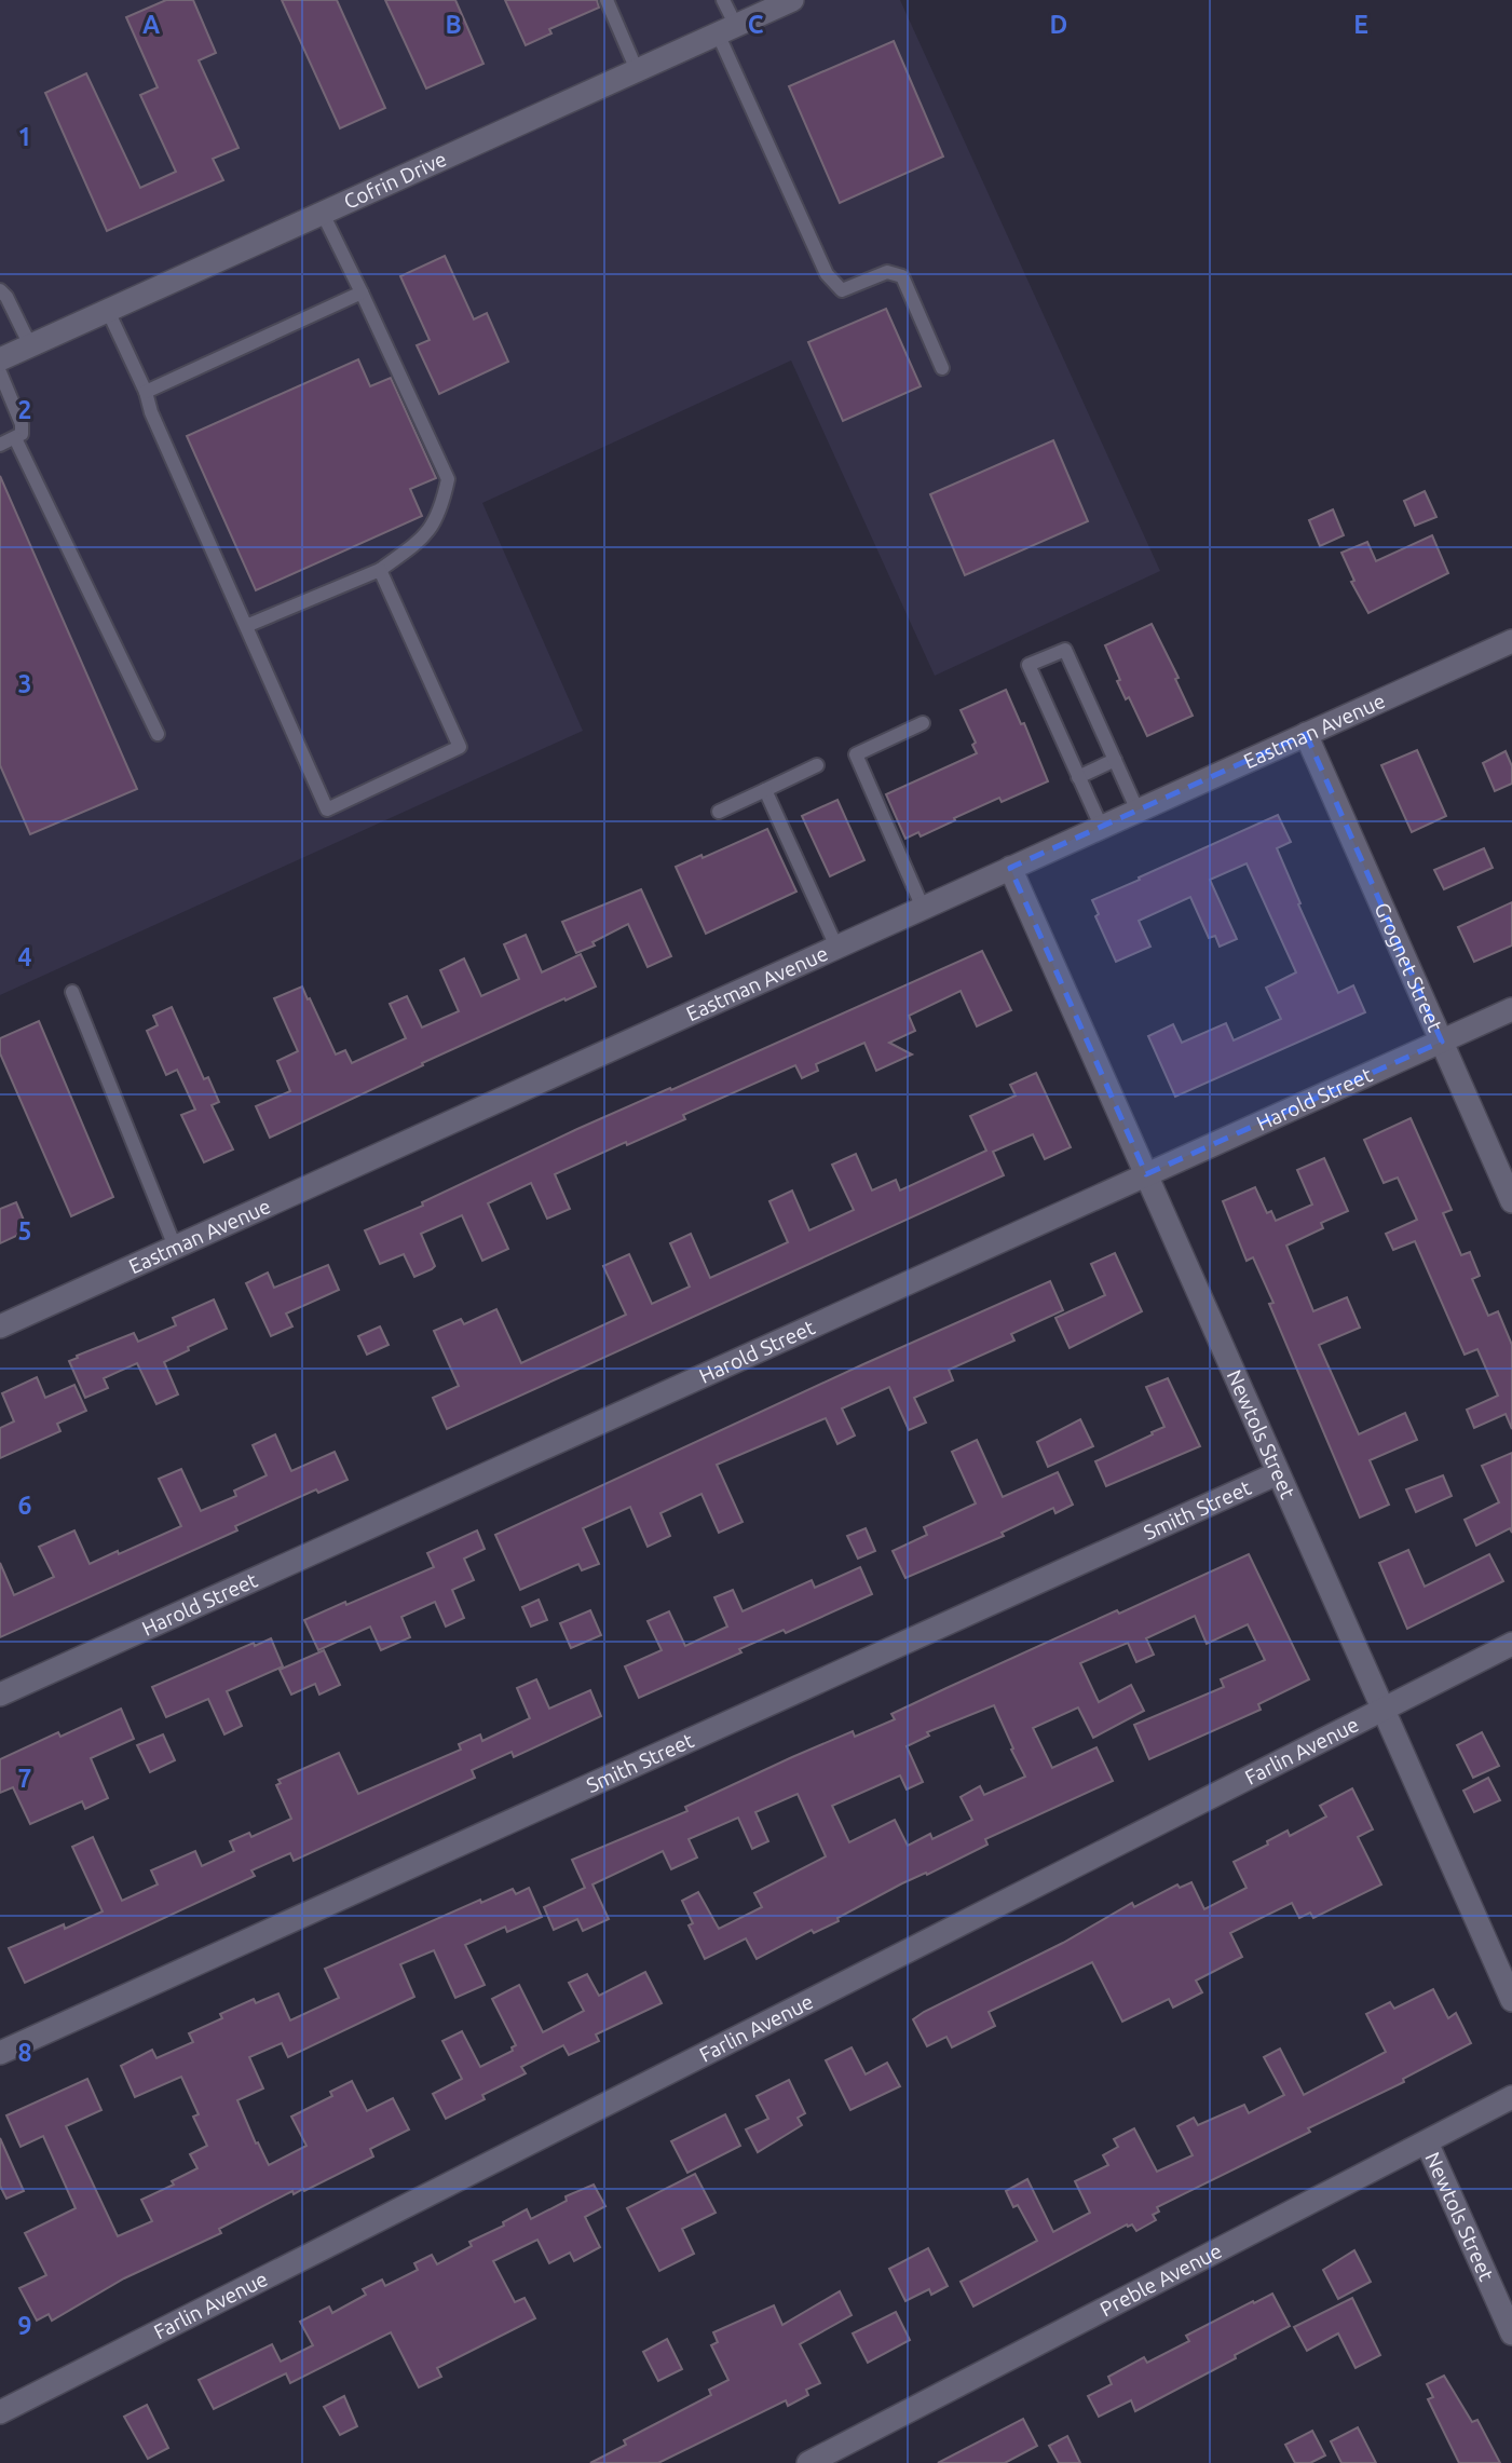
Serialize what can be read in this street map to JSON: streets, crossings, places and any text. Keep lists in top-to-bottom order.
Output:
{
  "streets": {
    "street": [
      "Cofrin Drive",
      "Eastman Avenue",
      "Grognet Street",
      "Harold Street",
      "Newtols Street",
      "Smith Street",
      "Farlin Avenue",
      "Preble Avenue"
    ]
  },
  "crossings": [
    ["Eastman Avenue", "Grognet Street"],
    ["Eastman Avenue", "Newtols Street"],
    ["Grognet Street", "Harold Street"],
    ["Harold Street", "Newtols Street"],
    ["Newtols Street", "Smith Street"],
    ["Newtols Street", "Farlin Avenue"],
    ["Newtols Street", "Preble Avenue"]
  ],
  "grid": {
    "columns": [
      "A",
      "B",
      "C",
      "D",
      "E"
    ],
    "rows": [
      "1",
      "2",
      "3",
      "4",
      "5",
      "6",
      "7",
      "8",
      "9"
    ]
  }
}
